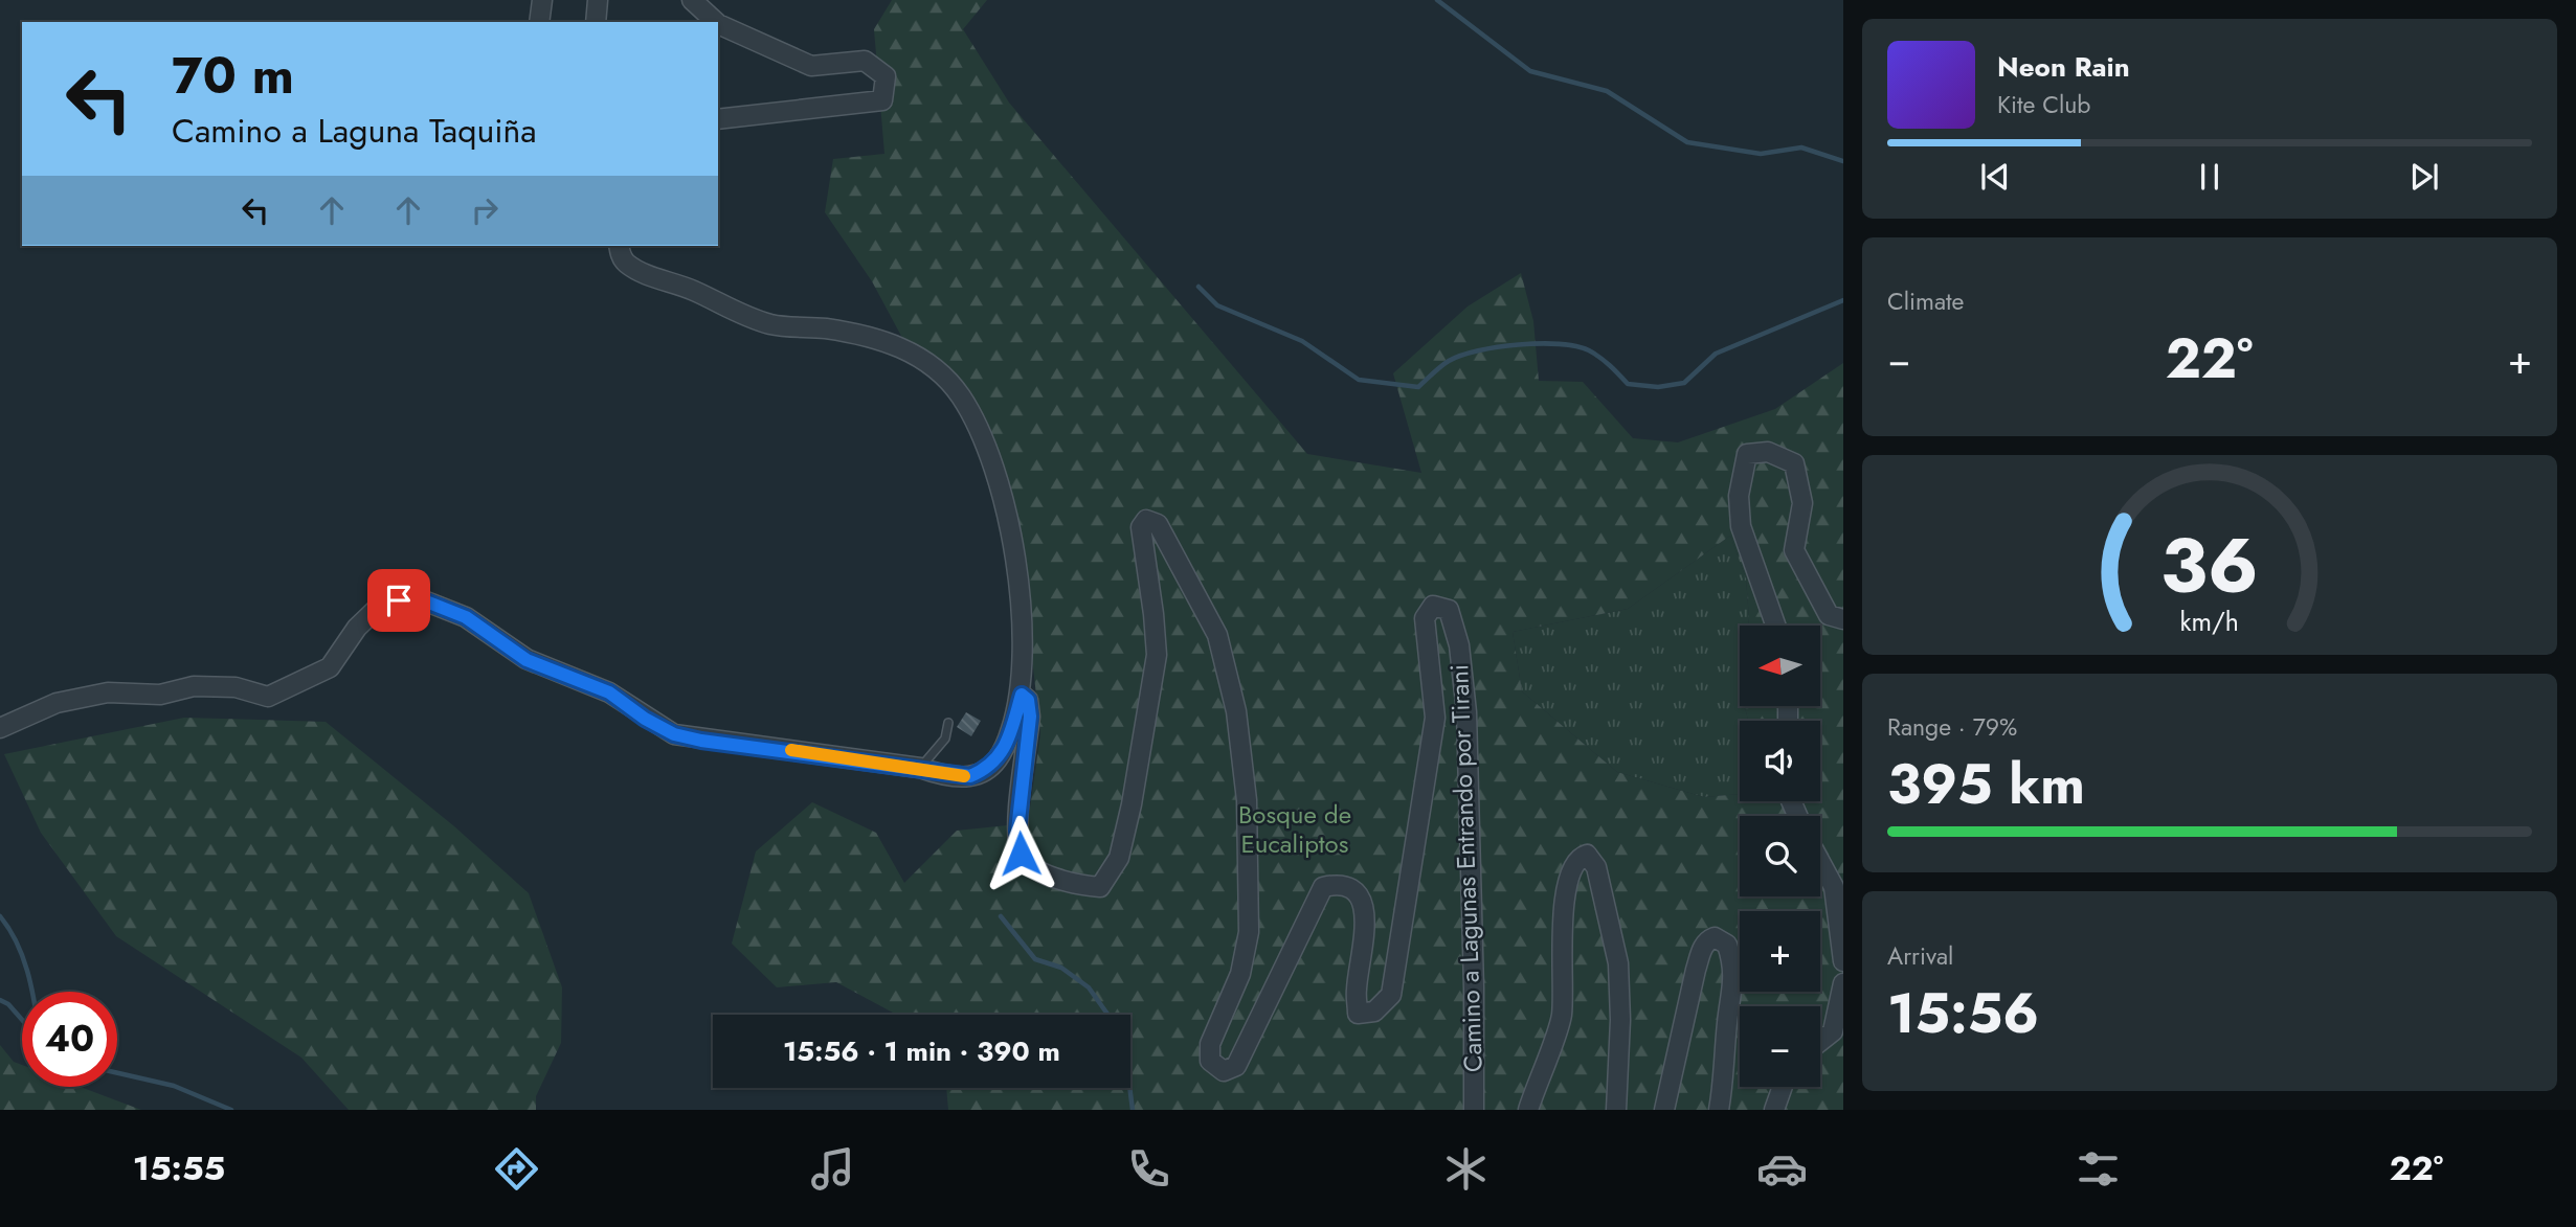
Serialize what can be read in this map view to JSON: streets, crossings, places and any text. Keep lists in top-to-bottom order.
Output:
{
  "streets": {
    "street": ["Camino a Lagunas Entrando por Tirani"]
  },
  "parks": ["Bosque de Eucaliptos"],
  "north": "left",
  "page": {
    "turn": ["70 m", "Camino a Laguna Taquiña"],
    "song": ["Neon Rain", "Kite Club"],
    "tile": [
      "Climate",
      ["Range · 79%", "395 km"],
      ["Arrival", "15:56"]
    ],
    "heat": ["−", "22°", "+"],
    "map_buttons": ["+", "−"],
    "limit": "40",
    "trip": "15:56 · 1 min · 390 m",
    "tabs": ["15:55", "22°"],
    "gauge": ["36", "km/h"]
  }
}
